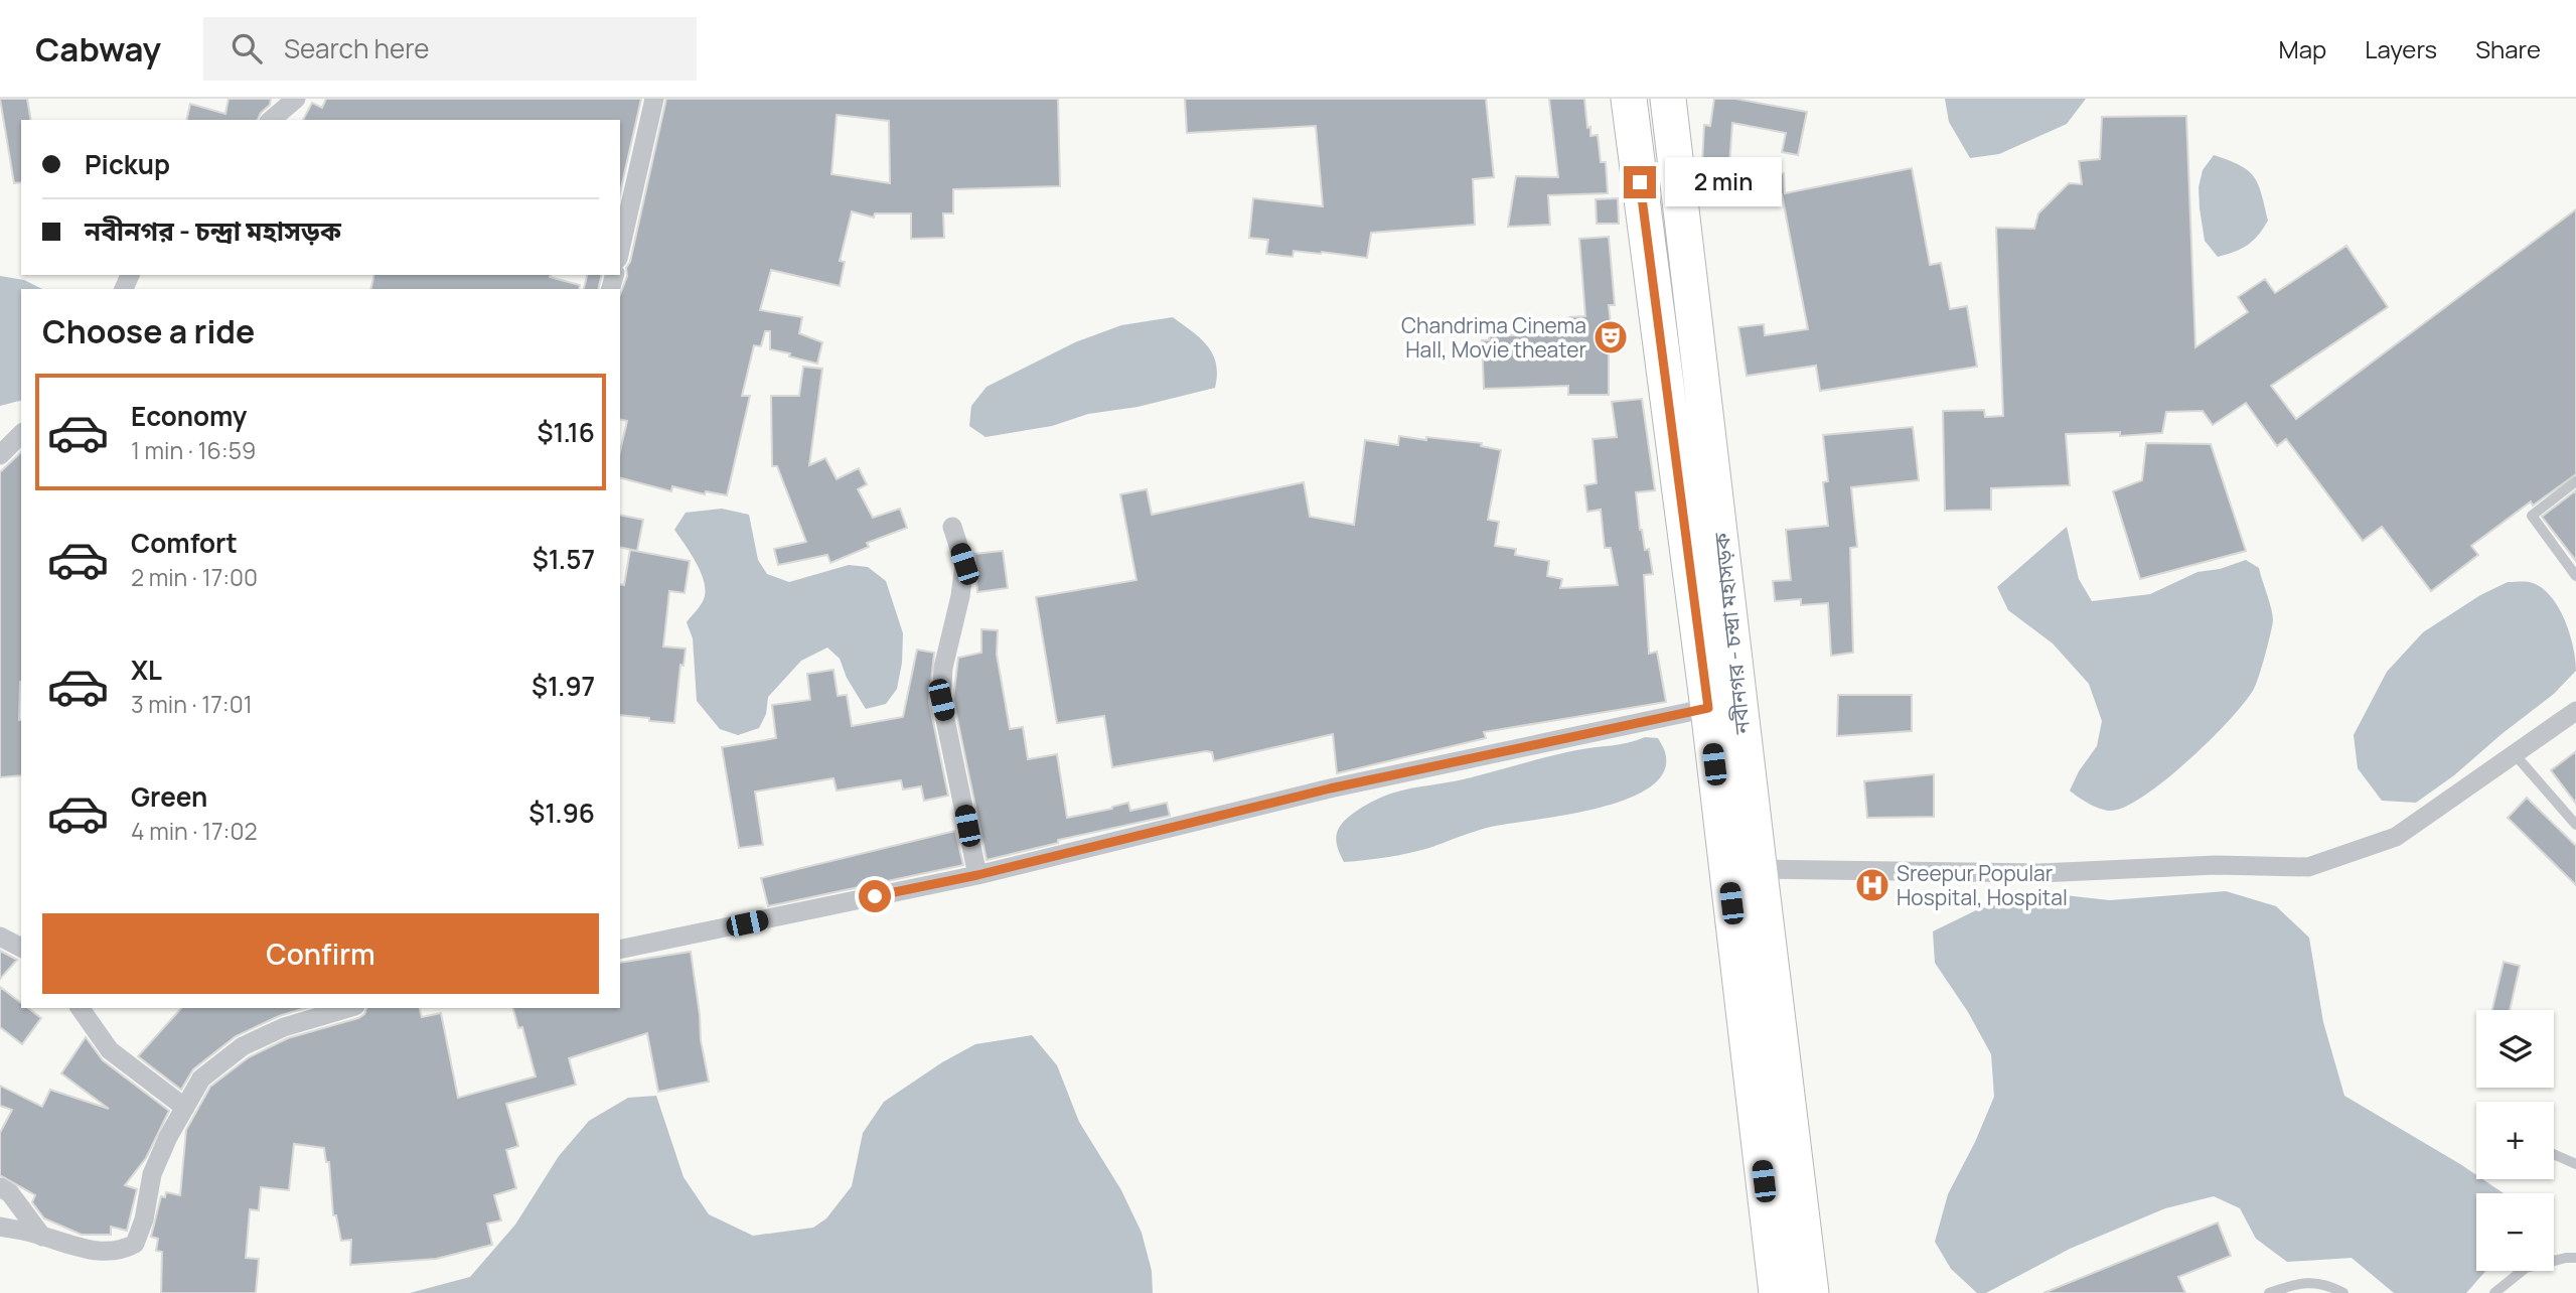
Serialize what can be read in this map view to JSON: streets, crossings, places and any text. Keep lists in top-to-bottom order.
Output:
{
  "streets": {
    "highway": ["নবীনগর - চন্দ্রা মহাসড়ক"]
  },
  "places": {
    "theatre": ["Chandrima Cinema Hall, Movie theater"],
    "hospital": ["Sreepur Popular Hospital, Hospital"]
  },
  "page": {
    "header": "Cabway",
    "search": "Search here",
    "nav": ["Map", "Layers", "Share"],
    "banner": ["Pickup", "নবীনগর - চন্দ্রা মহাসড়ক"],
    "bubble": "2 min",
    "heading": "Choose a ride",
    "list": [
      {
        "name": "Economy",
        "note": "1 min · 16:59",
        "value": "$1.16"
      },
      {
        "name": "Comfort",
        "note": "2 min · 17:00",
        "value": "$1.57"
      },
      {
        "name": "XL",
        "note": "3 min · 17:01",
        "value": "$1.97"
      },
      {
        "name": "Green",
        "note": "4 min · 17:02",
        "value": "$1.96"
      }
    ],
    "buttons": "Confirm",
    "map_buttons": ["+", "−"]
  }
}
